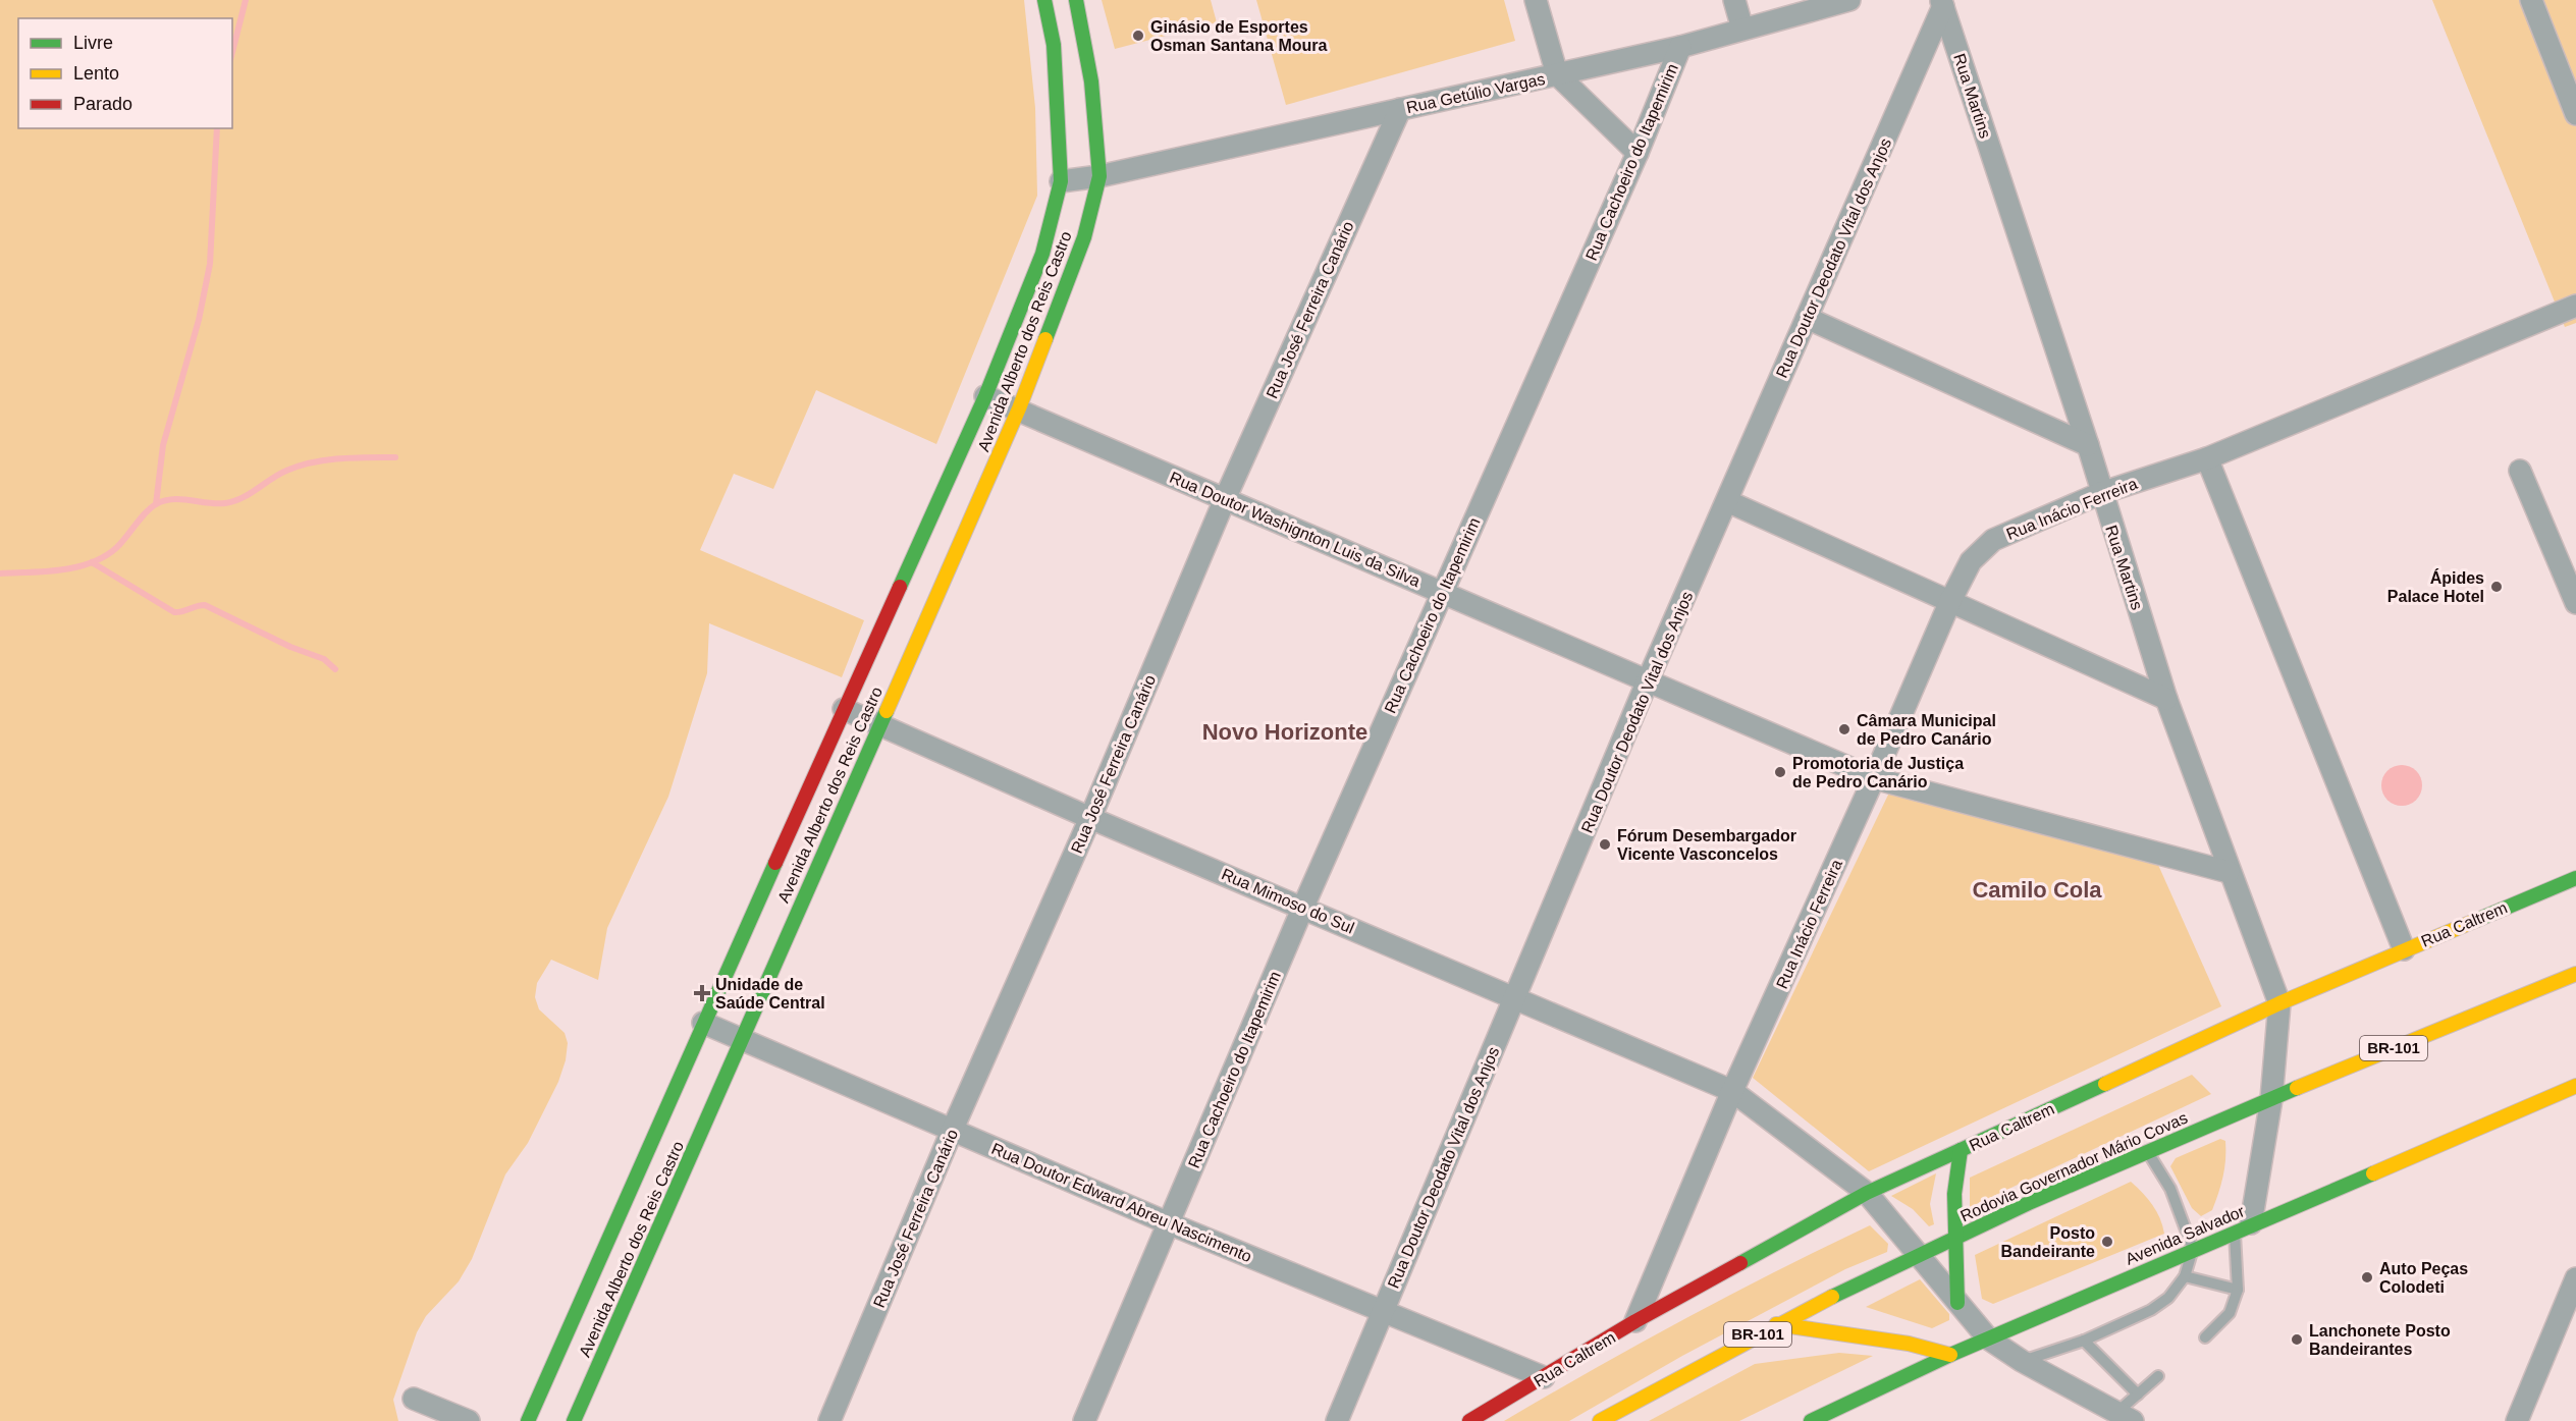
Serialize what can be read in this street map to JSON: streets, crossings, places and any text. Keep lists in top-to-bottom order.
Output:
{
  "streets": {
    "main road": [
      "Avenida Alberto dos Reis Castro",
      "Rua Caltrem",
      "BR-101",
      "Rodovia Governador Mário Covas",
      "Avenida Salvador"
    ],
    "street": [
      "Rua Getúlio Vargas",
      "Rua Martins",
      "Rua Cachoeiro do Itapemirim",
      "Rua Doutor Deodato Vital dos Anjos",
      "Rua José Ferreira Canário",
      "Rua Inácio Ferreira",
      "Rua Doutor Washignton Luis da Silva",
      "Rua Mimoso do Sul",
      "Rua Doutor Edward Abreu Nascimento"
    ]
  },
  "crossings": [
    ["Rua Getúlio Vargas", "Rua Cachoeiro do Itapemirim"],
    ["Rua Getúlio Vargas", "Rua José Ferreira Canário"],
    ["Rua Getúlio Vargas", "Avenida Alberto dos Reis Castro"],
    ["Rua Martins", "Rua Doutor Deodato Vital dos Anjos"],
    ["Rua Martins", "Rua Inácio Ferreira"],
    ["Rua Martins", "Rua Doutor Washignton Luis da Silva"],
    ["Rua Martins", "Rua Caltrem"],
    ["Rua Martins", "Rodovia Governador Mário Covas"],
    ["Rua Martins", "Avenida Salvador"],
    ["Rua Cachoeiro do Itapemirim", "Rua Doutor Washignton Luis da Silva"],
    ["Rua Cachoeiro do Itapemirim", "Rua Mimoso do Sul"],
    ["Rua Cachoeiro do Itapemirim", "Rua Doutor Edward Abreu Nascimento"],
    ["Rua Doutor Deodato Vital dos Anjos", "Rua Doutor Washignton Luis da Silva"],
    ["Rua Doutor Deodato Vital dos Anjos", "Rua Mimoso do Sul"],
    ["Rua Doutor Deodato Vital dos Anjos", "Rua Doutor Edward Abreu Nascimento"],
    ["Rua José Ferreira Canário", "Rua Doutor Washignton Luis da Silva"],
    ["Rua José Ferreira Canário", "Rua Mimoso do Sul"],
    ["Rua José Ferreira Canário", "Rua Doutor Edward Abreu Nascimento"],
    ["Avenida Alberto dos Reis Castro", "Rua Doutor Washignton Luis da Silva"],
    ["Avenida Alberto dos Reis Castro", "Rua Mimoso do Sul"],
    ["Avenida Alberto dos Reis Castro", "Rua Doutor Edward Abreu Nascimento"],
    ["Rua Inácio Ferreira", "Rua Doutor Washignton Luis da Silva"],
    ["Rua Inácio Ferreira", "Rua Mimoso do Sul"],
    ["Rua Inácio Ferreira", "Rua Caltrem"],
    ["Rua Mimoso do Sul", "Rua Caltrem"],
    ["Rua Mimoso do Sul", "Rodovia Governador Mário Covas"],
    ["Rua Mimoso do Sul", "Avenida Salvador"],
    ["Rua Caltrem", "Rua Doutor Edward Abreu Nascimento"]
  ],
  "districts": ["Novo Horizonte", "Camilo Cola"],
  "places": {
    "other": [
      "Ginásio de Esportes Osman Santana Moura",
      "Ápides Palace Hotel",
      "Câmara Municipal de Pedro Canário",
      "Promotoria de Justiça de Pedro Canário",
      "Fórum Desembargador Vicente Vasconcelos",
      "Posto Bandeirante",
      "Auto Peças Colodeti",
      "Lanchonete Posto Bandeirantes"
    ],
    "health": ["Unidade de Saúde Central"]
  },
  "legend": ["Livre", "Lento", "Parado"]
}
